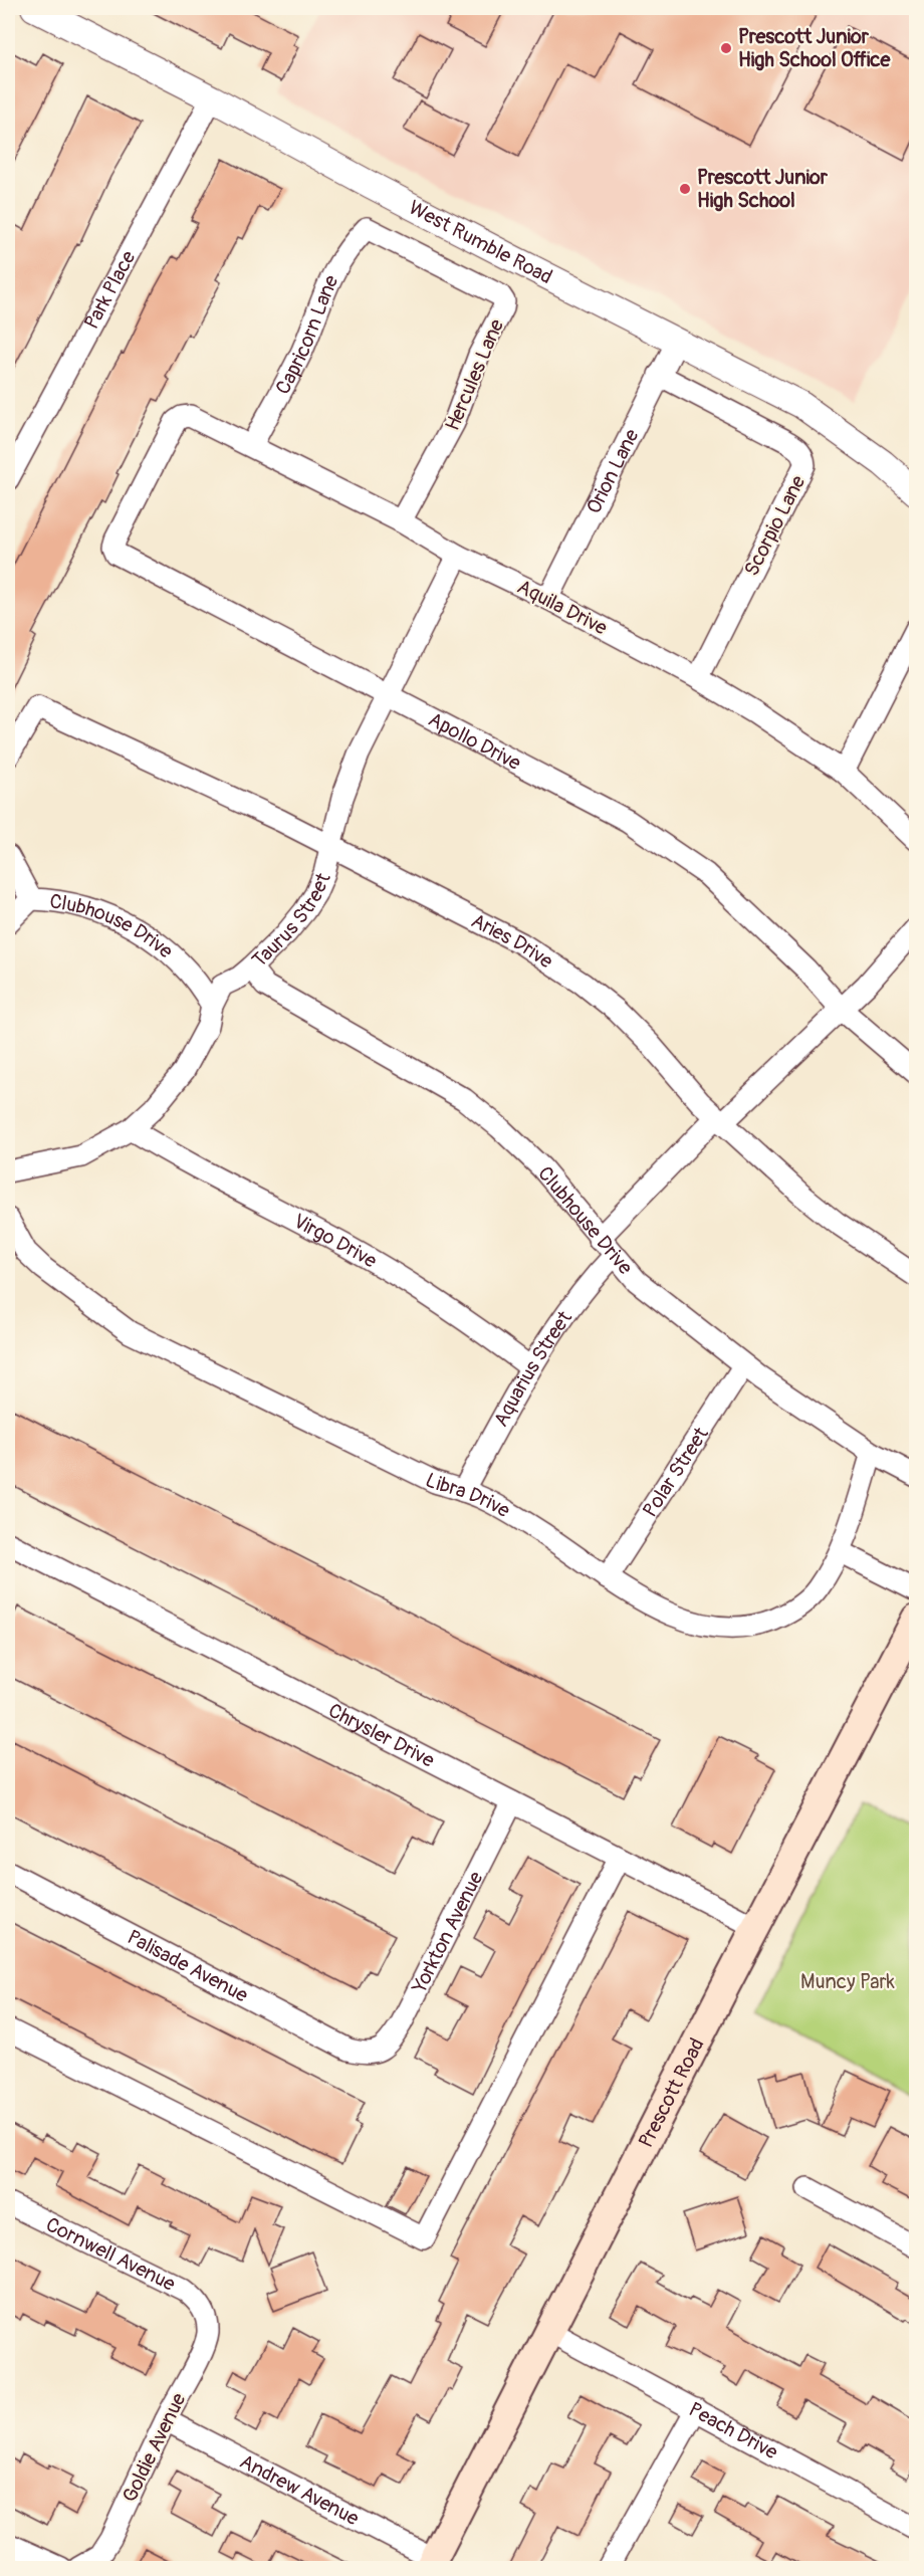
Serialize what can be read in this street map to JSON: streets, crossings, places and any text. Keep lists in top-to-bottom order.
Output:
{
  "streets": {
    "main road": ["Prescott Road"],
    "street": [
      "West Rumble Road",
      "Park Place",
      "Capricorn Lane",
      "Hercules Lane",
      "Orion Lane",
      "Scorpio Lane",
      "Aquila Drive",
      "Apollo Drive",
      "Taurus Street",
      "Clubhouse Drive",
      "Aries Drive",
      "Virgo Drive",
      "Aquarius Street",
      "Polar Street",
      "Libra Drive",
      "Chrysler Drive",
      "Yorkton Avenue",
      "Palisade Avenue",
      "Cornwell Avenue",
      "Peach Drive",
      "Goldie Avenue",
      "Andrew Avenue"
    ]
  },
  "crossings": [
    ["West Rumble Road", "Park Place"],
    ["West Rumble Road", "Orion Lane"],
    ["Capricorn Lane", "Hercules Lane"],
    ["Capricorn Lane", "Aquila Drive"],
    ["Hercules Lane", "Aquila Drive"],
    ["Orion Lane", "Scorpio Lane"],
    ["Orion Lane", "Aquila Drive"],
    ["Scorpio Lane", "Aquila Drive"],
    ["Aquila Drive", "Apollo Drive"],
    ["Aquila Drive", "Taurus Street"],
    ["Apollo Drive", "Taurus Street"],
    ["Taurus Street", "Clubhouse Drive"],
    ["Taurus Street", "Aries Drive"],
    ["Taurus Street", "Virgo Drive"],
    ["Clubhouse Drive", "Aquarius Street"],
    ["Clubhouse Drive", "Polar Street"],
    ["Clubhouse Drive", "Libra Drive"],
    ["Virgo Drive", "Aquarius Street"],
    ["Aquarius Street", "Libra Drive"],
    ["Polar Street", "Libra Drive"],
    ["Chrysler Drive", "Yorkton Avenue"],
    ["Chrysler Drive", "Prescott Road"],
    ["Yorkton Avenue", "Palisade Avenue"],
    ["Prescott Road", "Peach Drive"],
    ["Prescott Road", "Andrew Avenue"],
    ["Cornwell Avenue", "Goldie Avenue"],
    ["Goldie Avenue", "Andrew Avenue"]
  ],
  "parks": ["Muncy Park"],
  "places": ["Prescott Junior High School Office", "Prescott Junior High School"]
}
